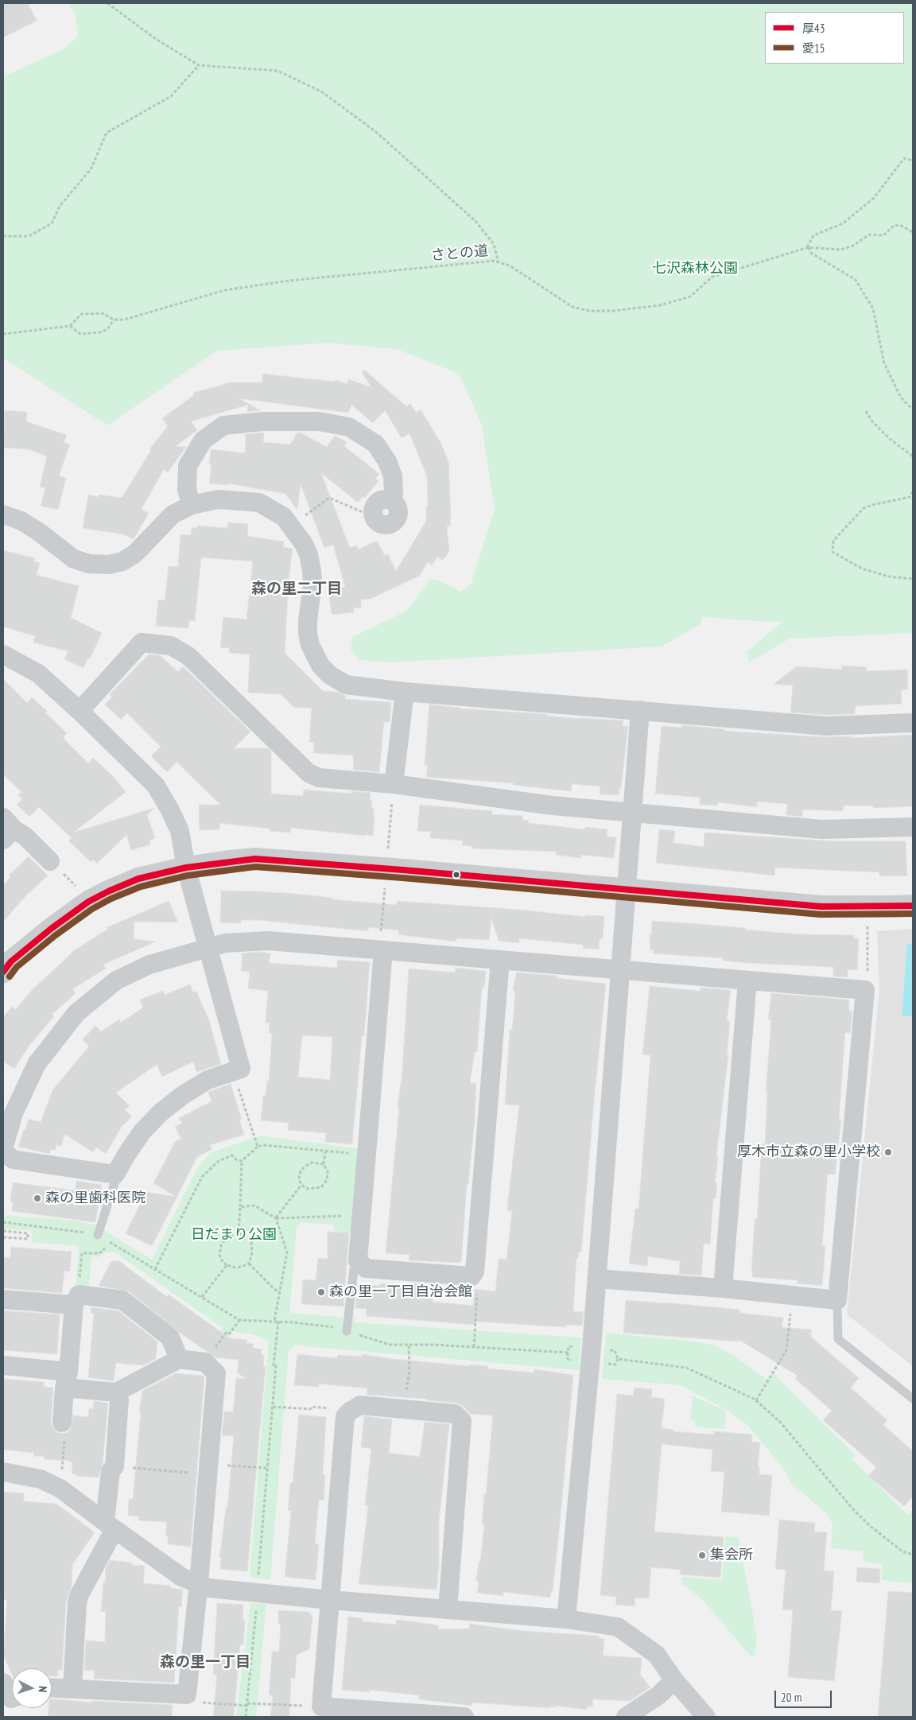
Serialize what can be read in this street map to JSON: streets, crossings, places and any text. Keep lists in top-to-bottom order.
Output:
{
  "streets": {
    "path": ["さとの道"]
  },
  "districts": ["森の里二丁目", "森の里一丁目"],
  "parks": ["七沢森林公園", "日だまり公園"],
  "places": [
    "厚木市立森の里小学校",
    "森の里歯科医院",
    "森の里一丁目自治会館",
    "集会所"
  ],
  "lines": ["transit line 厚43", "transit line 愛15"],
  "legend": ["厚43", "愛15"],
  "scale_bar": "20 m",
  "north": "right"
}
